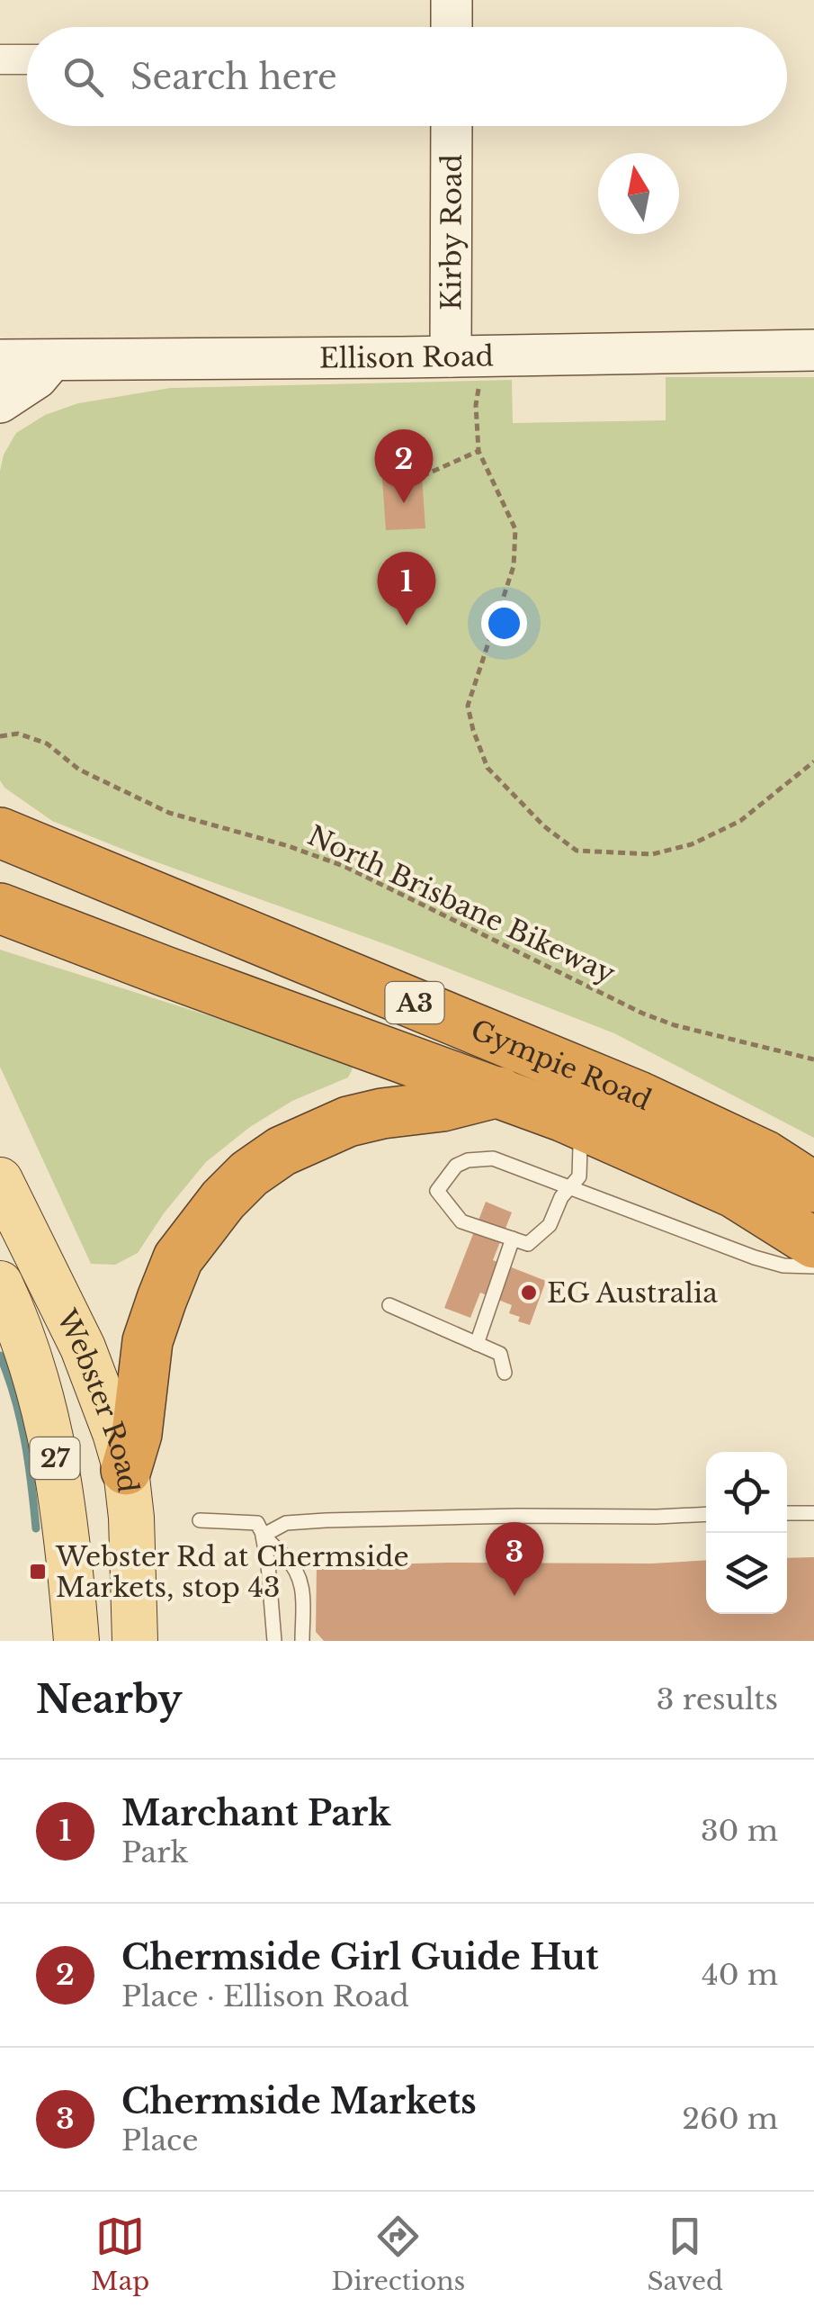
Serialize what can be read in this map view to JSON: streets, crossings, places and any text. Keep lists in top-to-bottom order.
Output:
{
  "streets": {
    "highway": ["A3", "Gympie Road"],
    "main road": [
      "Kirby Road",
      "Ellison Road",
      "Webster Road",
      "27"
    ],
    "path": ["North Brisbane Bikeway"]
  },
  "crossings": [
    ["Kirby Road", "Ellison Road"]
  ],
  "places": {
    "other": ["EG Australia"],
    "transit": ["Webster Rd at Chermside Markets, stop 43"]
  },
  "north": "top",
  "page": {
    "search": "Search here",
    "pins": ["2", "1", "3"],
    "heading": ["Nearby", "3 results"],
    "list": [
      {
        "mark": "1",
        "name": "Marchant Park",
        "note": "Park",
        "value": "30 m"
      },
      {
        "mark": "2",
        "name": "Chermside Girl Guide Hut",
        "note": "Place · Ellison Road",
        "value": "40 m"
      },
      {
        "mark": "3",
        "name": "Chermside Markets",
        "note": "Place",
        "value": "260 m"
      }
    ],
    "nav": ["Map", "Directions", "Saved"]
  }
}
